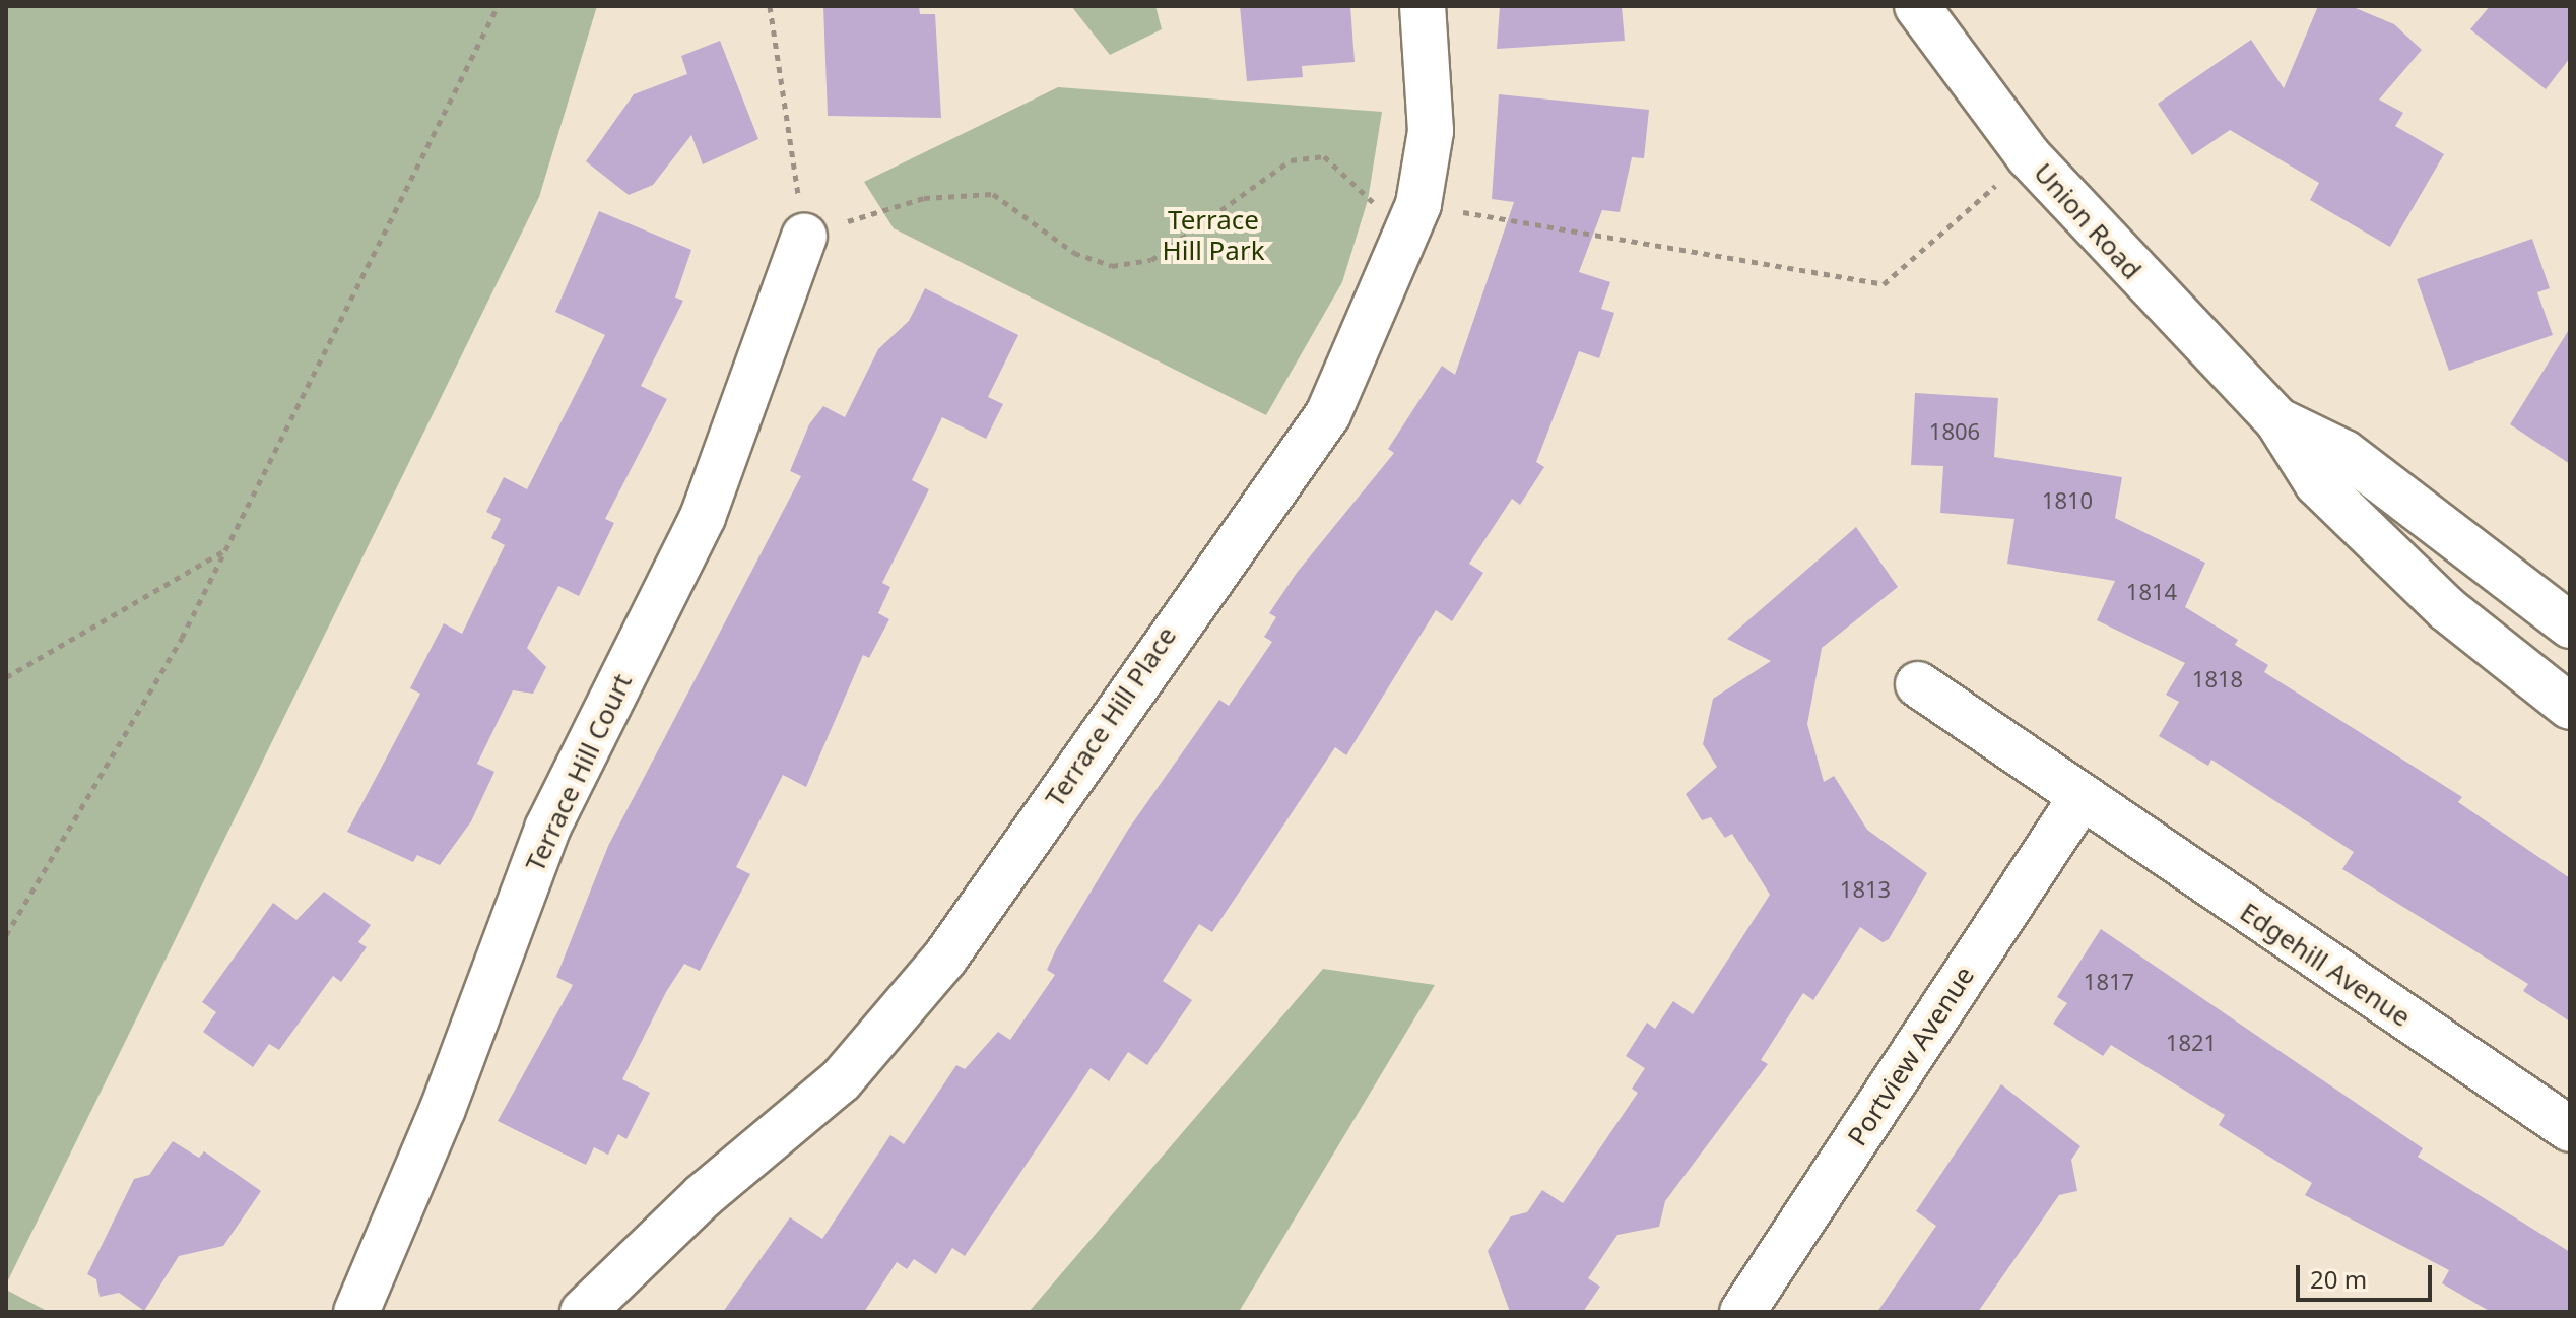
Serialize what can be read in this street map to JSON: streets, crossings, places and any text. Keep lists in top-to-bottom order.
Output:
{
  "streets": {
    "street": [
      "Union Road",
      "Terrace Hill Place",
      "Terrace Hill Court",
      "Edgehill Avenue",
      "Portview Avenue"
    ]
  },
  "crossings": [
    ["Edgehill Avenue", "Portview Avenue"]
  ],
  "parks": ["Terrace Hill Park"],
  "house_numbers": [
    "1806",
    "1810",
    "1814",
    "1818",
    "1813",
    "1817",
    "1821"
  ],
  "scale_bar": "20 m"
}
